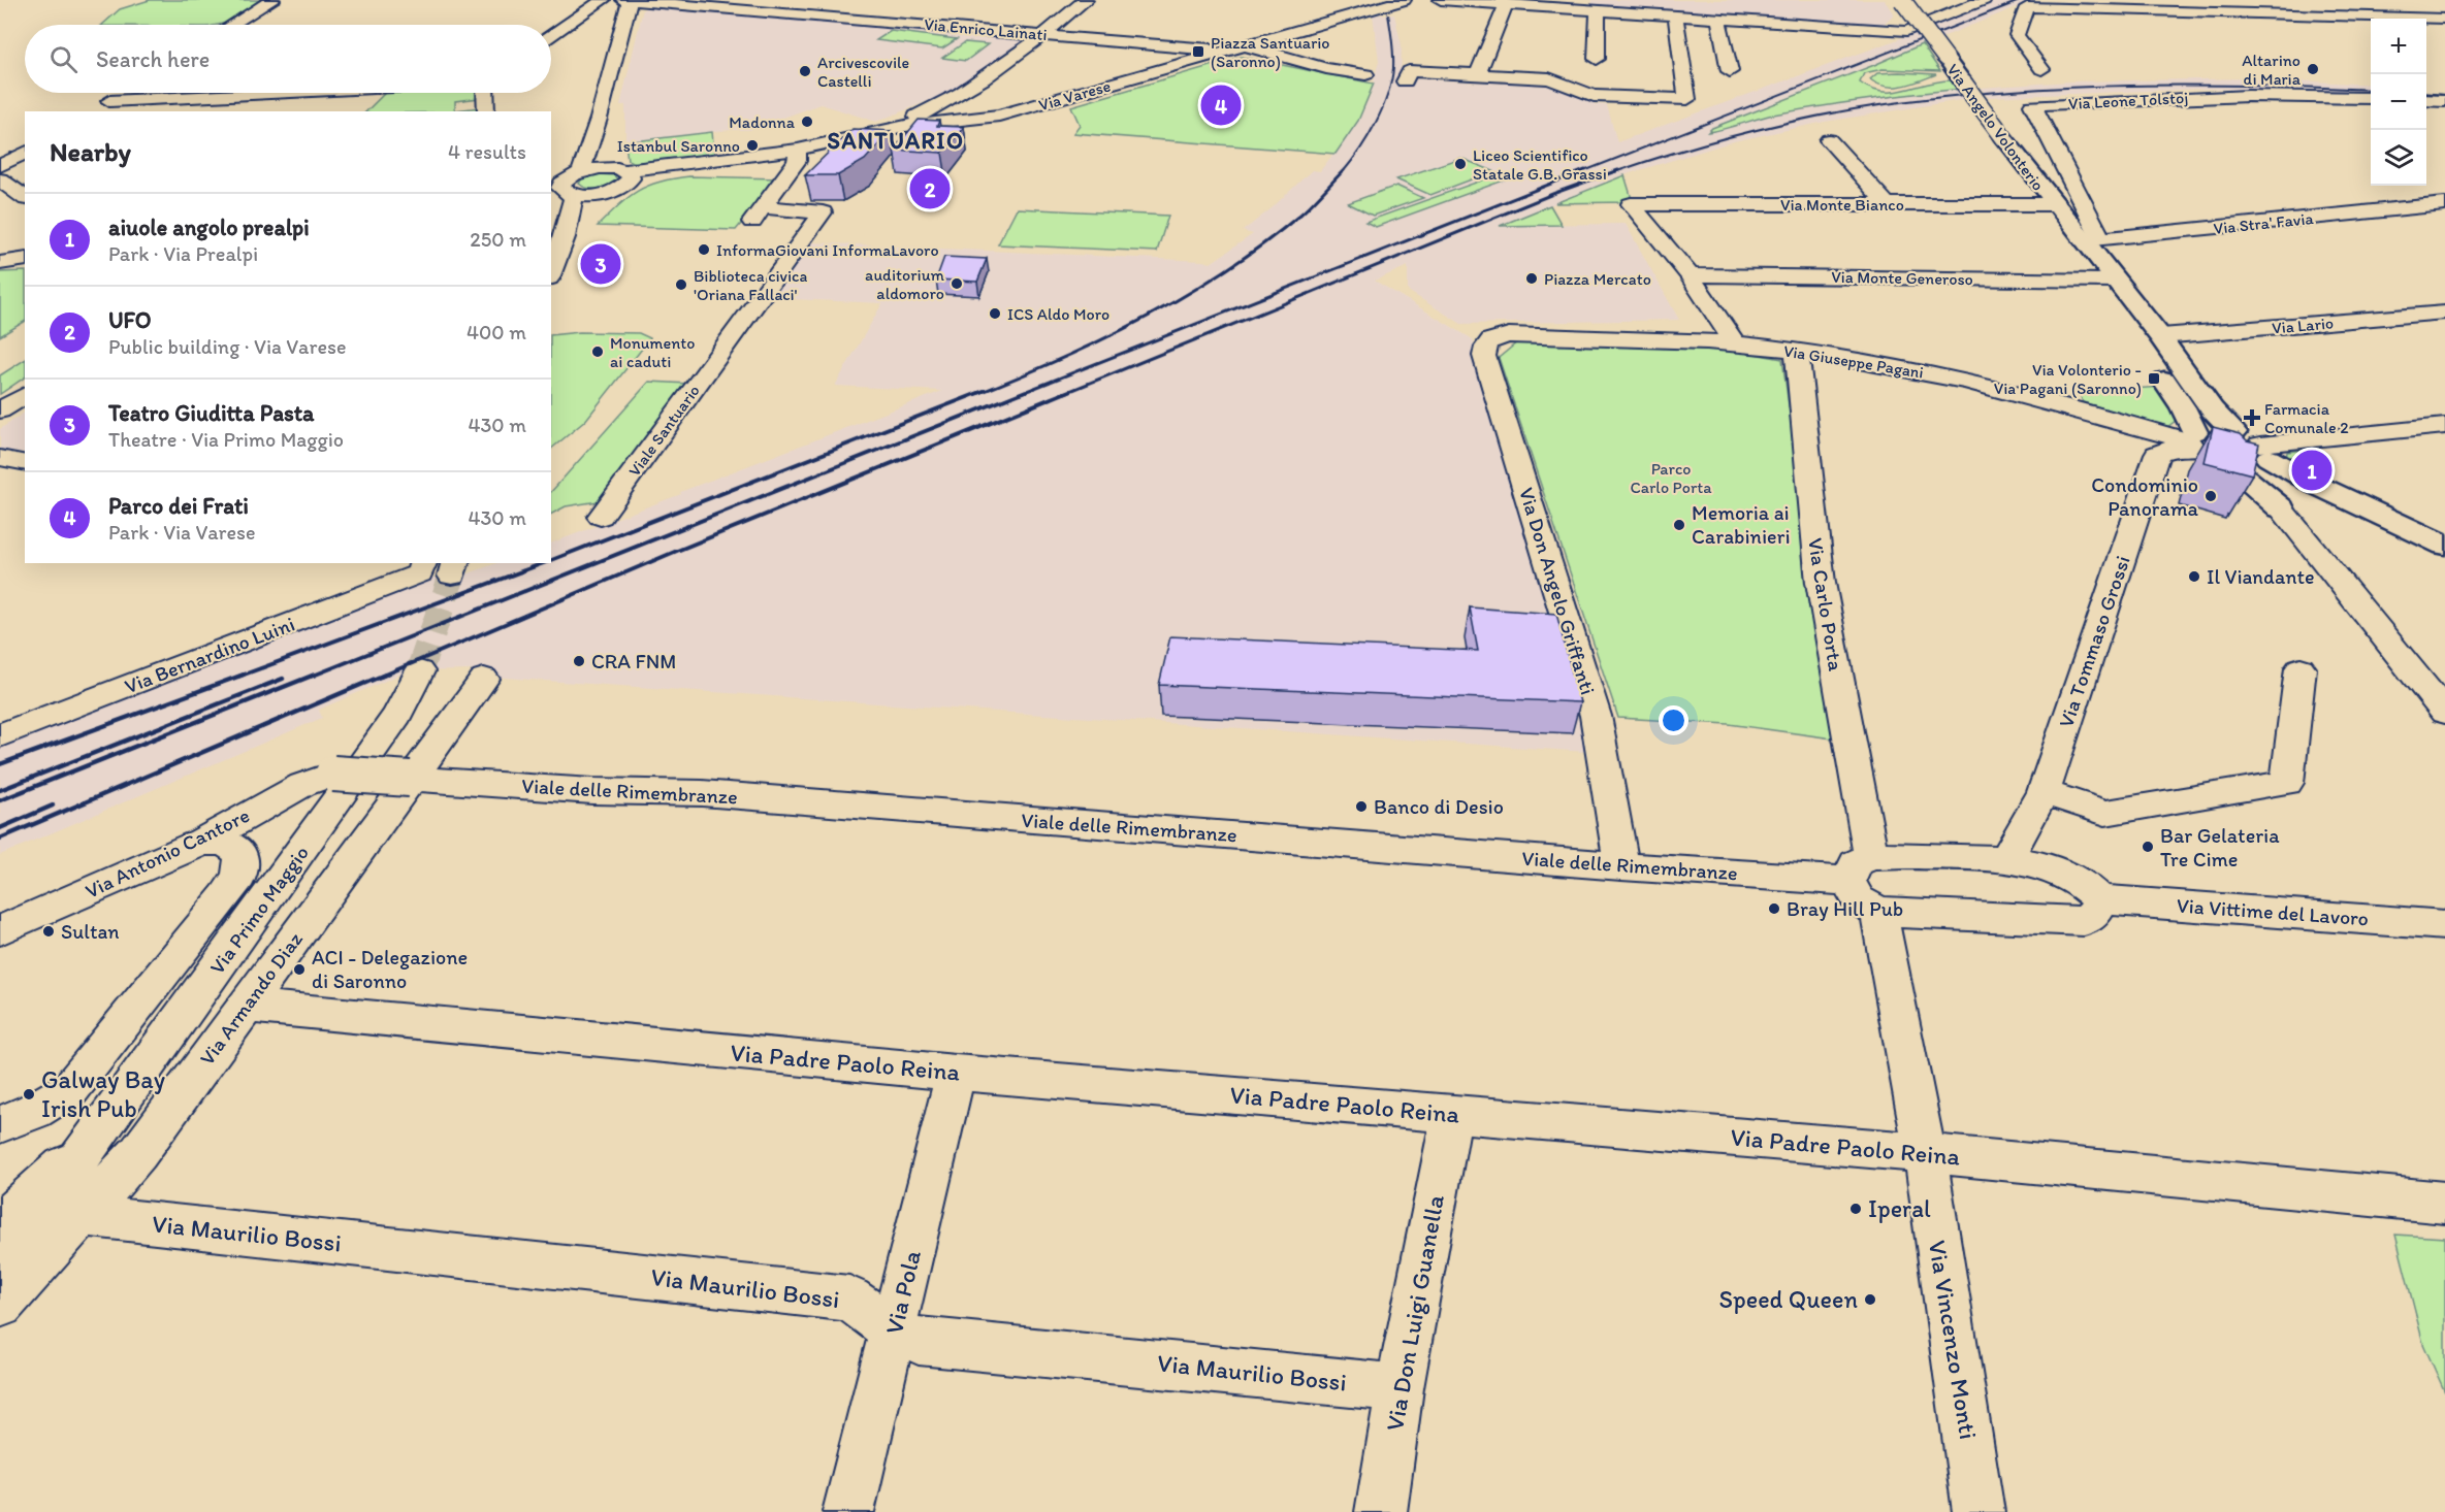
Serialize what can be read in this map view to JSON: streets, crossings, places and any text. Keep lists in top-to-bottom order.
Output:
{
  "streets": {
    "street": [
      "Via Enrico Lainati",
      "Via Varese",
      "Via Leone Tolstoj",
      "Via Angelo Volonterio",
      "Via Monte Bianco",
      "Via Stra' Favia",
      "Via Monte Generoso",
      "Via Lario",
      "Via Giuseppe Pagani",
      "Viale Santuario",
      "Via Don Angelo Griffanti",
      "Via Carlo Porta",
      "Via Tommaso Grossi",
      "Via Bernardino Luini",
      "Viale delle Rimembranze",
      "Via Antonio Cantore",
      "Via Primo Maggio",
      "Via Vittime del Lavoro",
      "Via Armando Diaz",
      "Via Padre Paolo Reina",
      "Via Maurilio Bossi",
      "Via Pola",
      "Via Don Luigi Guanella",
      "Via Vincenzo Monti"
    ]
  },
  "crossings": [
    ["Via Enrico Lainati", "Via Varese"],
    ["Via Varese", "Viale Santuario"],
    ["Via Leone Tolstoj", "Via Angelo Volonterio"],
    ["Via Leone Tolstoj", "Via Stra' Favia"],
    ["Via Angelo Volonterio", "Via Monte Bianco"],
    ["Via Angelo Volonterio", "Via Stra' Favia"],
    ["Via Angelo Volonterio", "Via Monte Generoso"],
    ["Via Angelo Volonterio", "Via Lario"],
    ["Via Angelo Volonterio", "Via Giuseppe Pagani"],
    ["Via Angelo Volonterio", "Via Tommaso Grossi"],
    ["Via Monte Bianco", "Via Monte Generoso"],
    ["Via Giuseppe Pagani", "Via Don Angelo Griffanti"],
    ["Via Giuseppe Pagani", "Via Carlo Porta"],
    ["Via Giuseppe Pagani", "Via Tommaso Grossi"],
    ["Via Don Angelo Griffanti", "Viale delle Rimembranze"],
    ["Via Carlo Porta", "Viale delle Rimembranze"],
    ["Via Tommaso Grossi", "Viale delle Rimembranze"],
    ["Viale delle Rimembranze", "Via Antonio Cantore"],
    ["Viale delle Rimembranze", "Via Vittime del Lavoro"],
    ["Viale delle Rimembranze", "Via Armando Diaz"],
    ["Via Antonio Cantore", "Via Armando Diaz"],
    ["Via Armando Diaz", "Via Padre Paolo Reina"],
    ["Via Armando Diaz", "Via Maurilio Bossi"],
    ["Via Padre Paolo Reina", "Via Pola"],
    ["Via Padre Paolo Reina", "Via Don Luigi Guanella"],
    ["Via Padre Paolo Reina", "Via Vincenzo Monti"],
    ["Via Maurilio Bossi", "Via Pola"],
    ["Via Maurilio Bossi", "Via Don Luigi Guanella"]
  ],
  "districts": ["SANTUARIO"],
  "parks": ["Parco Carlo Porta"],
  "places": {
    "transit": ["Piazza Santuario (Saronno)", "Via Volonterio - Via Pagani (Saronno)"],
    "other": [
      "Altarino di Maria",
      "Arcivescovile Castelli",
      "Madonna",
      "Istanbul Saronno",
      "Liceo Scientifico Statale G.B. Grassi",
      "InformaGiovani InformaLavoro",
      "Piazza Mercato",
      "auditorium aldomoro",
      "Biblioteca civica 'Oriana Fallaci'",
      "ICS Aldo Moro",
      "Monumento ai caduti",
      "Condominio Panorama",
      "Memoria ai Carabinieri",
      "Il Viandante",
      "CRA FNM",
      "Banco di Desio",
      "Bar Gelateria Tre Cime",
      "Bray Hill Pub",
      "Sultan",
      "ACI - Delegazione di Saronno",
      "Galway Bay Irish Pub",
      "Iperal",
      "Speed Queen"
    ],
    "health": ["Farmacia Comunale 2"]
  },
  "page": {
    "map_buttons": ["+", "−"],
    "search": "Search here",
    "pins": [
      "4",
      "2",
      "3",
      "1"
    ],
    "heading": ["Nearby", "4 results"],
    "list": [
      {
        "mark": "1",
        "name": "aiuole angolo prealpi",
        "note": "Park · Via Prealpi",
        "value": "250 m"
      },
      {
        "mark": "2",
        "name": "UFO",
        "note": "Public building · Via Varese",
        "value": "400 m"
      },
      {
        "mark": "3",
        "name": "Teatro Giuditta Pasta",
        "note": "Theatre · Via Primo Maggio",
        "value": "430 m"
      },
      {
        "mark": "4",
        "name": "Parco dei Frati",
        "note": "Park · Via Varese",
        "value": "430 m"
      }
    ]
  }
}
